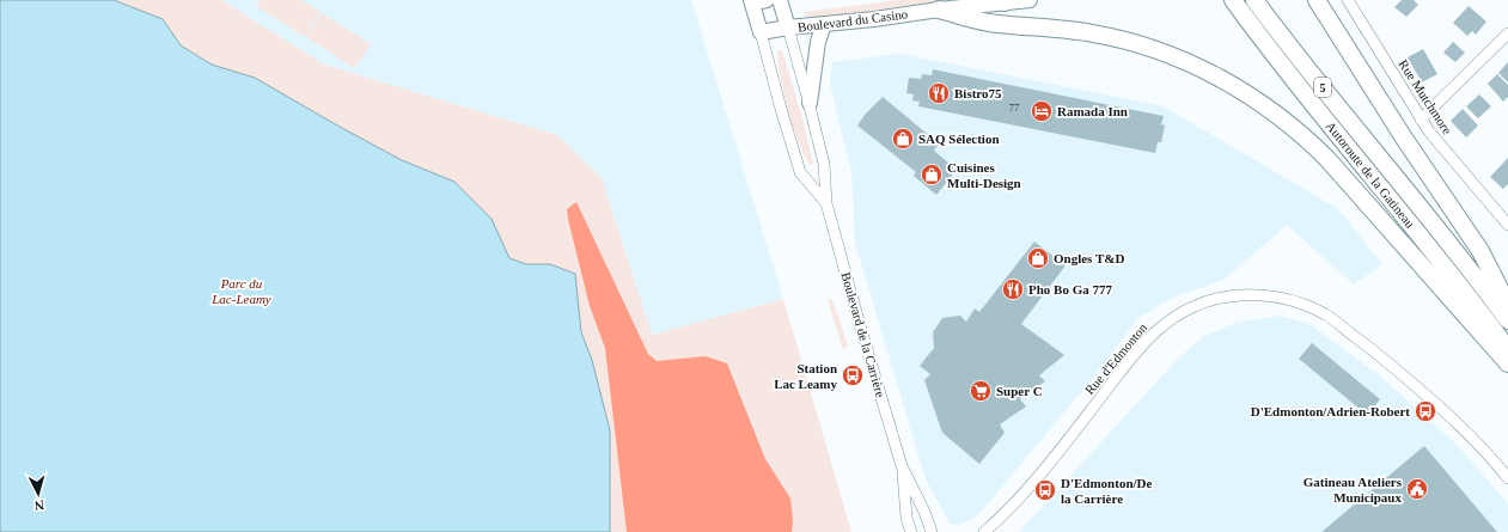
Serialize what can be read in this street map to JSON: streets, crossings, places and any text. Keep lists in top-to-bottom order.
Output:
{
  "streets": {
    "highway": ["5", "Autoroute de la Gatineau"],
    "main road": ["Boulevard du Casino", "Boulevard de la Carrière"],
    "street": ["Rue Mutchmore", "Rue d'Edmonton"]
  },
  "crossings": [
    ["Boulevard du Casino", "Boulevard de la Carrière"]
  ],
  "parks": ["Parc du Lac-Leamy"],
  "places": {
    "restaurant": ["Bistro75", "Pho Bo Ga 777"],
    "hotel": ["Ramada Inn"],
    "shop": ["SAQ Sélection", "Cuisines Multi-Design", "Ongles T&D"],
    "bus stop": ["Station Lac Leamy", "D'Edmonton/Adrien-Robert", "D'Edmonton/De la Carrière"],
    "supermarket": ["Super C"],
    "public building": ["Gatineau Ateliers Municipaux"]
  },
  "house_numbers": ["77"],
  "north": "bottom"
}
